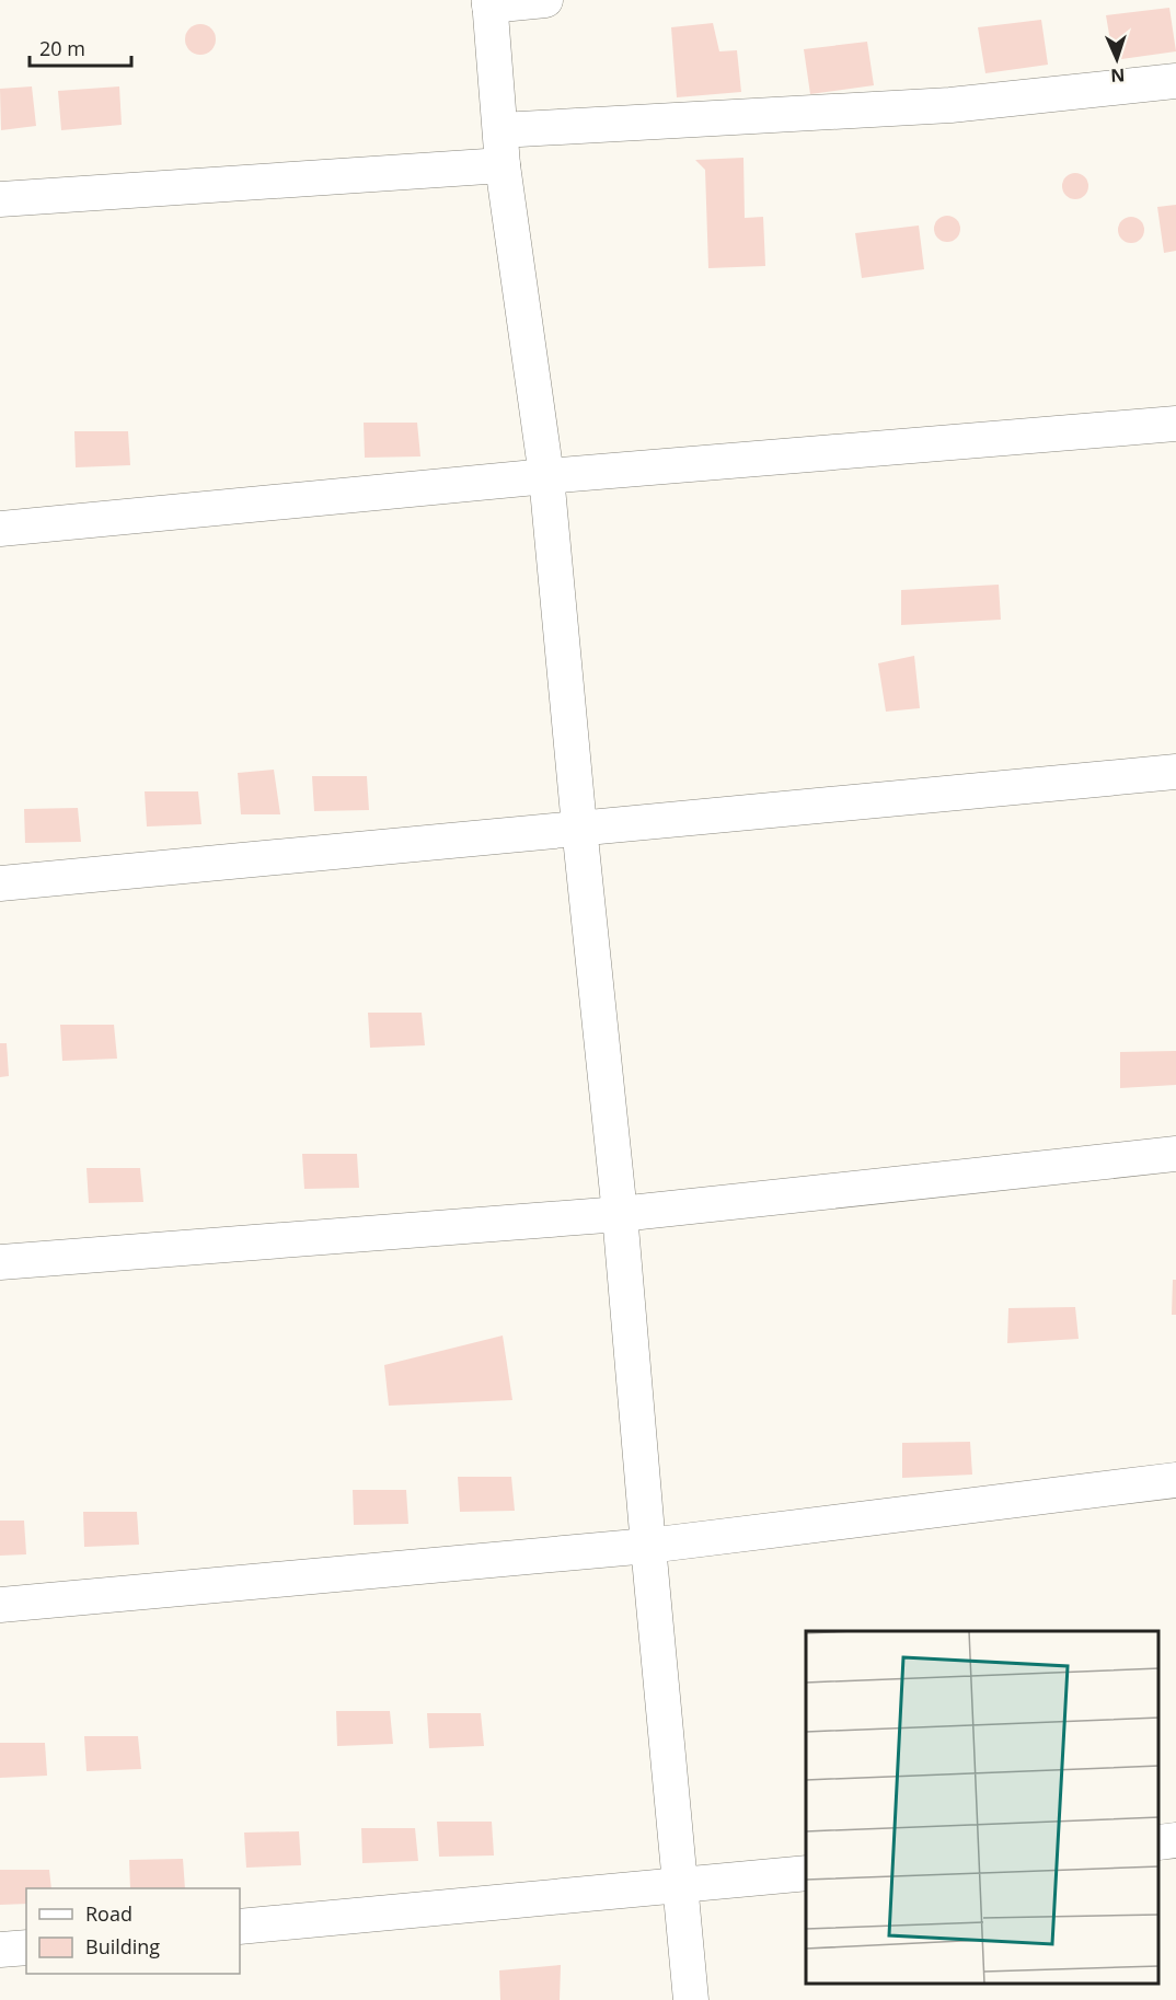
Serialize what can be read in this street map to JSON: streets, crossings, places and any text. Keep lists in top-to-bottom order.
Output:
{
  "legend": ["Road", "Building"],
  "scale_bar": "20 m",
  "north": "bottom"
}
